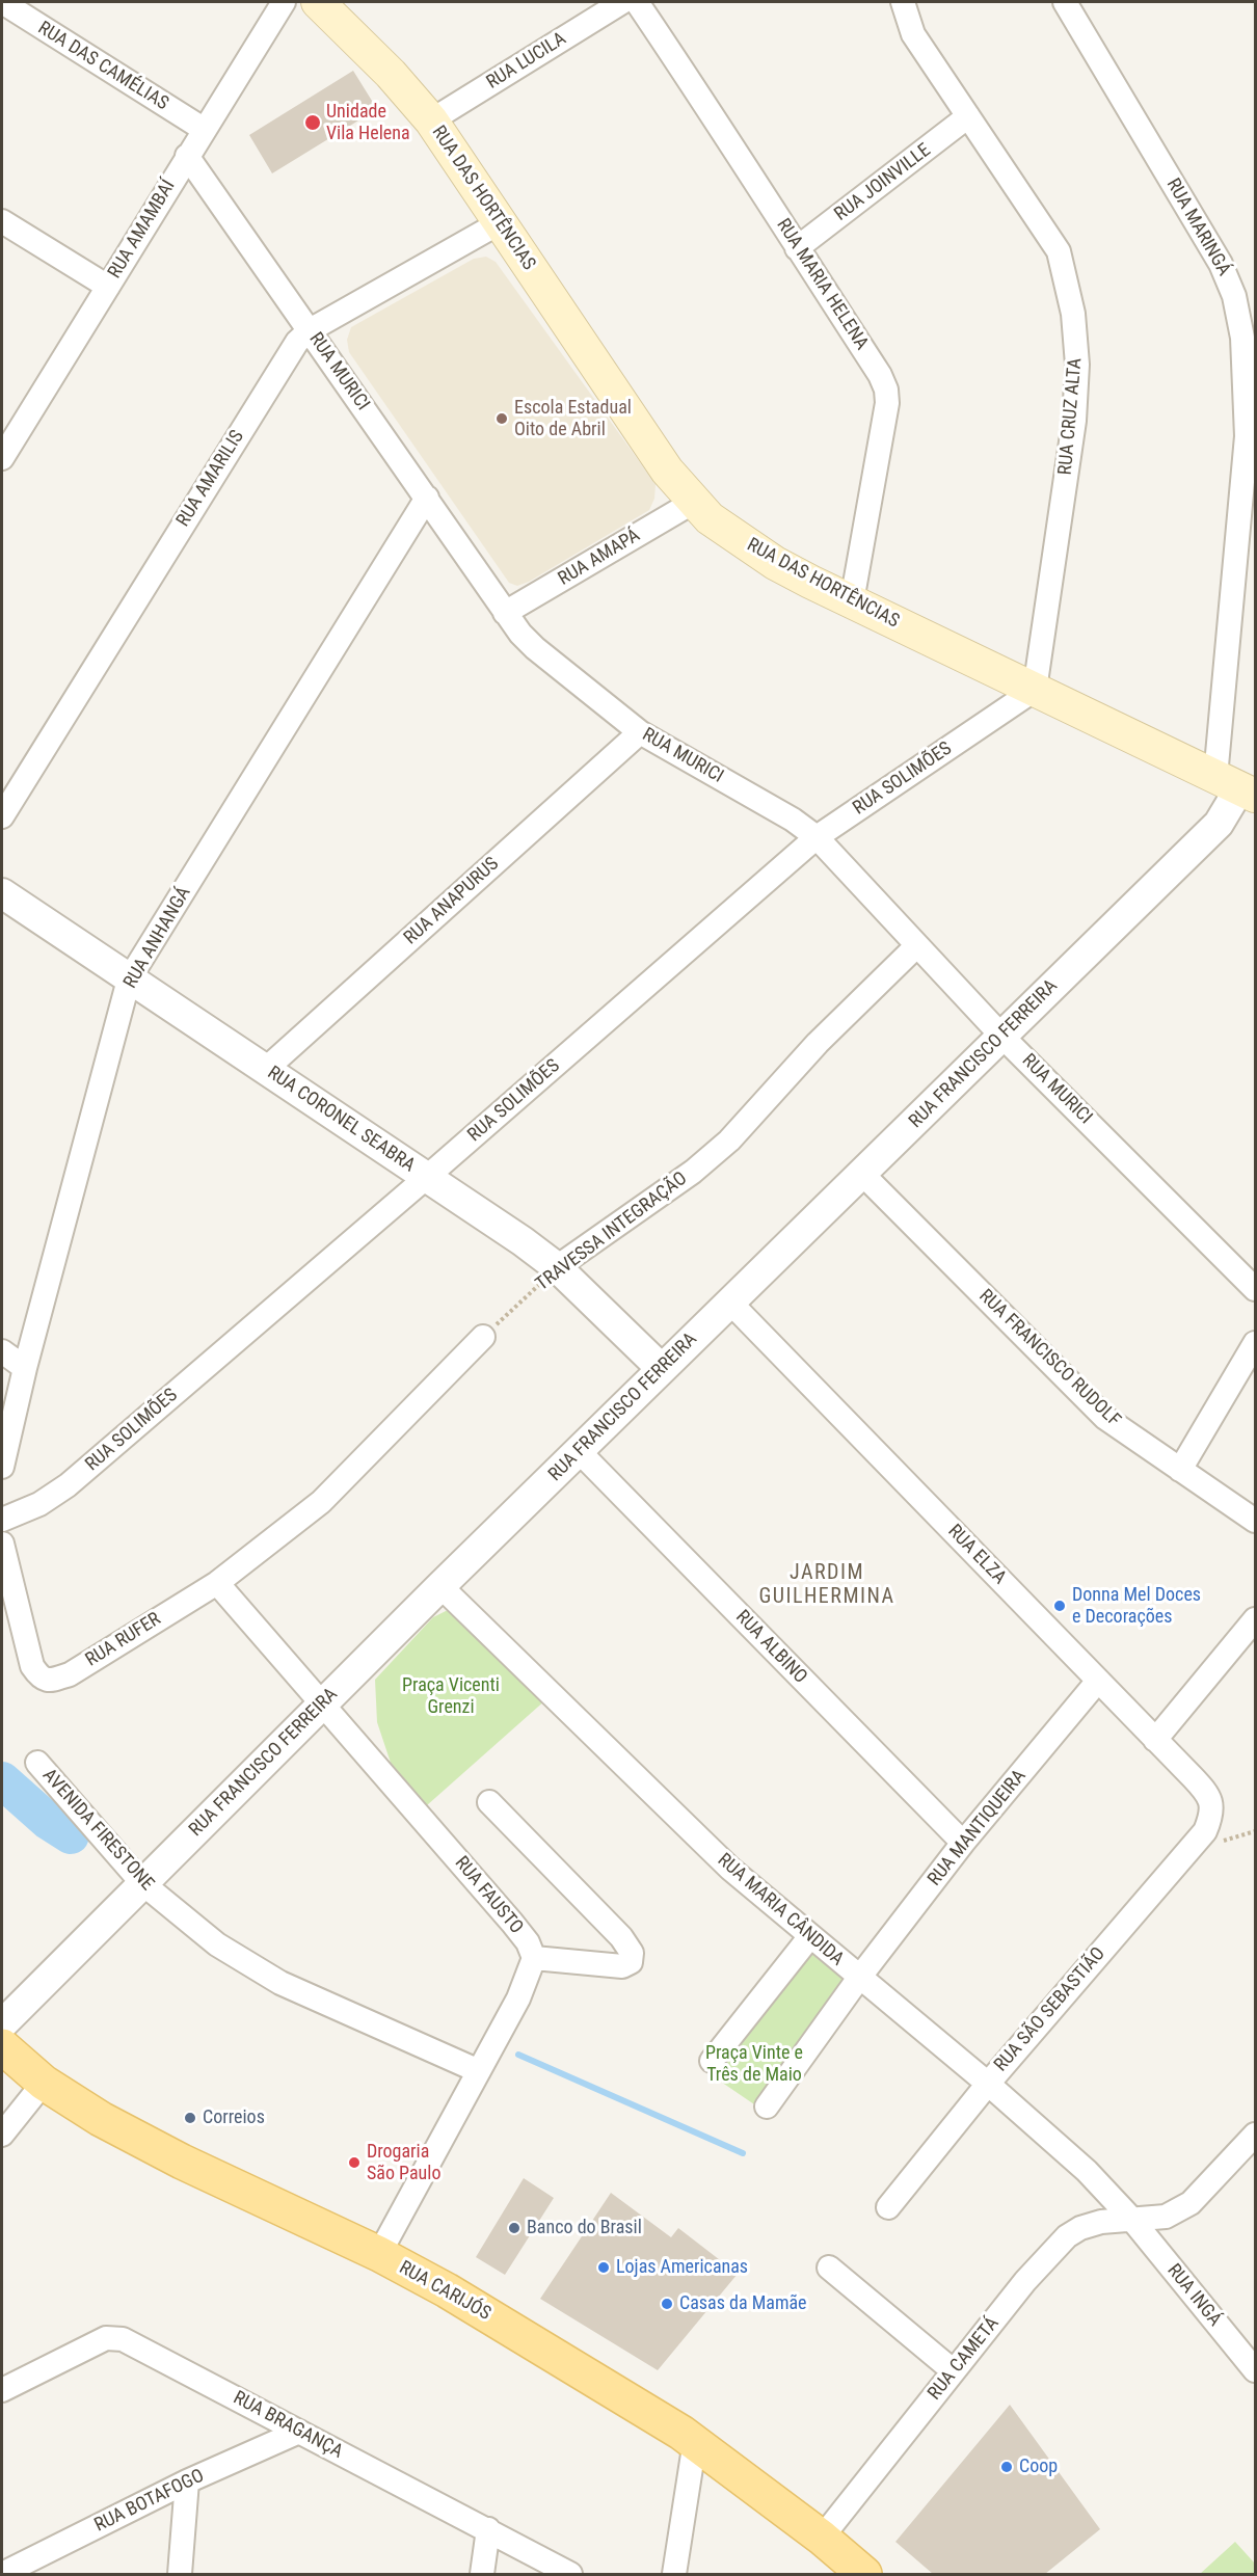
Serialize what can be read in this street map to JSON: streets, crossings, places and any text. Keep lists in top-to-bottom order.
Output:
{
  "streets": {
    "main road": ["RUA DAS HORTÊNCIAS", "RUA CARIJÓS"],
    "street": [
      "RUA LUCILA",
      "RUA DAS CAMÉLIAS",
      "RUA JOINVILLE",
      "RUA MARINGÁ",
      "RUA AMAMBAÍ",
      "RUA MARIA HELENA",
      "RUA MURICI",
      "RUA CRUZ ALTA",
      "RUA AMARILIS",
      "RUA AMAPÁ",
      "RUA SOLIMÕES",
      "RUA ANAPURUS",
      "RUA ANHANGÁ",
      "RUA FRANCISCO FERREIRA",
      "RUA CORONEL SEABRA",
      "TRAVESSA INTEGRAÇÃO",
      "RUA FRANCISCO RUDOLF",
      "RUA ELZA",
      "RUA RUFER",
      "RUA ALBINO",
      "RUA MANTIQUEIRA",
      "AVENIDA FIRESTONE",
      "RUA FAUSTO",
      "RUA MARIA CÂNDIDA",
      "RUA SÃO SEBASTIÃO",
      "RUA INGÁ",
      "RUA CAMETÁ",
      "RUA BRAGANÇA",
      "RUA BOTAFOGO"
    ]
  },
  "crossings": [
    ["RUA LUCILA", "RUA DAS HORTÊNCIAS"],
    ["RUA DAS CAMÉLIAS", "RUA AMAMBAÍ"],
    ["RUA JOINVILLE", "RUA MARIA HELENA"],
    ["RUA JOINVILLE", "RUA CRUZ ALTA"],
    ["RUA DAS HORTÊNCIAS", "RUA MARINGÁ"],
    ["RUA DAS HORTÊNCIAS", "RUA MARIA HELENA"],
    ["RUA DAS HORTÊNCIAS", "RUA CRUZ ALTA"],
    ["RUA DAS HORTÊNCIAS", "RUA AMARILIS"],
    ["RUA DAS HORTÊNCIAS", "RUA AMAPÁ"],
    ["RUA DAS HORTÊNCIAS", "RUA SOLIMÕES"],
    ["RUA DAS HORTÊNCIAS", "RUA FRANCISCO FERREIRA"],
    ["RUA MARINGÁ", "RUA FRANCISCO FERREIRA"],
    ["RUA AMAMBAÍ", "RUA MURICI"],
    ["RUA MURICI", "RUA AMARILIS"],
    ["RUA MURICI", "RUA AMAPÁ"],
    ["RUA MURICI", "RUA SOLIMÕES"],
    ["RUA MURICI", "RUA ANAPURUS"],
    ["RUA MURICI", "RUA ANHANGÁ"],
    ["RUA MURICI", "RUA FRANCISCO FERREIRA"],
    ["RUA MURICI", "TRAVESSA INTEGRAÇÃO"],
    ["RUA CRUZ ALTA", "RUA SOLIMÕES"],
    ["RUA SOLIMÕES", "RUA CORONEL SEABRA"],
    ["RUA ANAPURUS", "RUA CORONEL SEABRA"],
    ["RUA ANHANGÁ", "RUA CORONEL SEABRA"],
    ["RUA FRANCISCO FERREIRA", "RUA CORONEL SEABRA"],
    ["RUA FRANCISCO FERREIRA", "RUA FRANCISCO RUDOLF"],
    ["RUA FRANCISCO FERREIRA", "RUA ELZA"],
    ["RUA FRANCISCO FERREIRA", "RUA ALBINO"],
    ["RUA FRANCISCO FERREIRA", "AVENIDA FIRESTONE"],
    ["RUA FRANCISCO FERREIRA", "RUA FAUSTO"],
    ["RUA FRANCISCO FERREIRA", "RUA MARIA CÂNDIDA"],
    ["RUA CORONEL SEABRA", "TRAVESSA INTEGRAÇÃO"],
    ["RUA ELZA", "RUA MANTIQUEIRA"],
    ["RUA ELZA", "RUA SÃO SEBASTIÃO"],
    ["RUA RUFER", "RUA FAUSTO"],
    ["RUA ALBINO", "RUA MANTIQUEIRA"],
    ["RUA MANTIQUEIRA", "RUA MARIA CÂNDIDA"],
    ["RUA MARIA CÂNDIDA", "RUA SÃO SEBASTIÃO"],
    ["RUA MARIA CÂNDIDA", "RUA INGÁ"],
    ["RUA MARIA CÂNDIDA", "RUA CAMETÁ"],
    ["RUA CARIJÓS", "RUA CAMETÁ"],
    ["RUA INGÁ", "RUA CAMETÁ"],
    ["RUA BRAGANÇA", "RUA BOTAFOGO"]
  ],
  "districts": ["JARDIM GUILHERMINA"],
  "parks": ["Praça Vicenti Grenzi", "Praça Vinte e Três de Maio"],
  "places": [
    "Unidade Vila Helena",
    "Escola Estadual Oito de Abril",
    "Donna Mel Doces e Decorações",
    "Correios",
    "Drogaria São Paulo",
    "Banco do Brasil",
    "Lojas Americanas",
    "Casas da Mamãe",
    "Coop"
  ]
}
